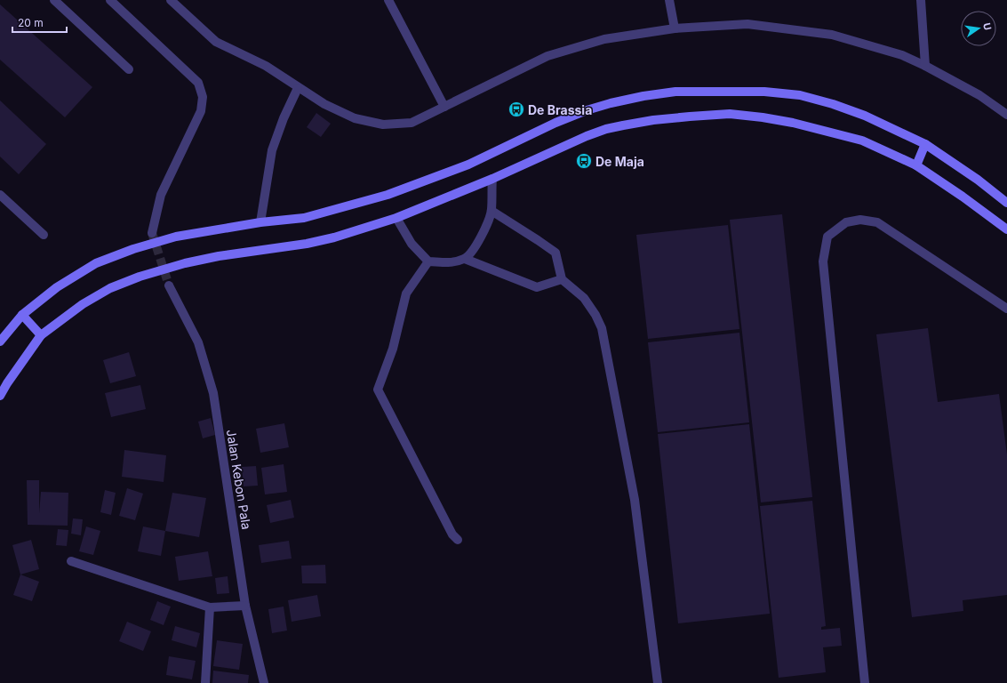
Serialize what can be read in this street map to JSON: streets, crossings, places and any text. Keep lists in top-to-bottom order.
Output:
{
  "streets": {
    "street": ["Jalan Kebon Pala"]
  },
  "places": {
    "bus stop": ["De Brassia", "De Maja"]
  },
  "scale_bar": "20 m",
  "north": "right"
}
